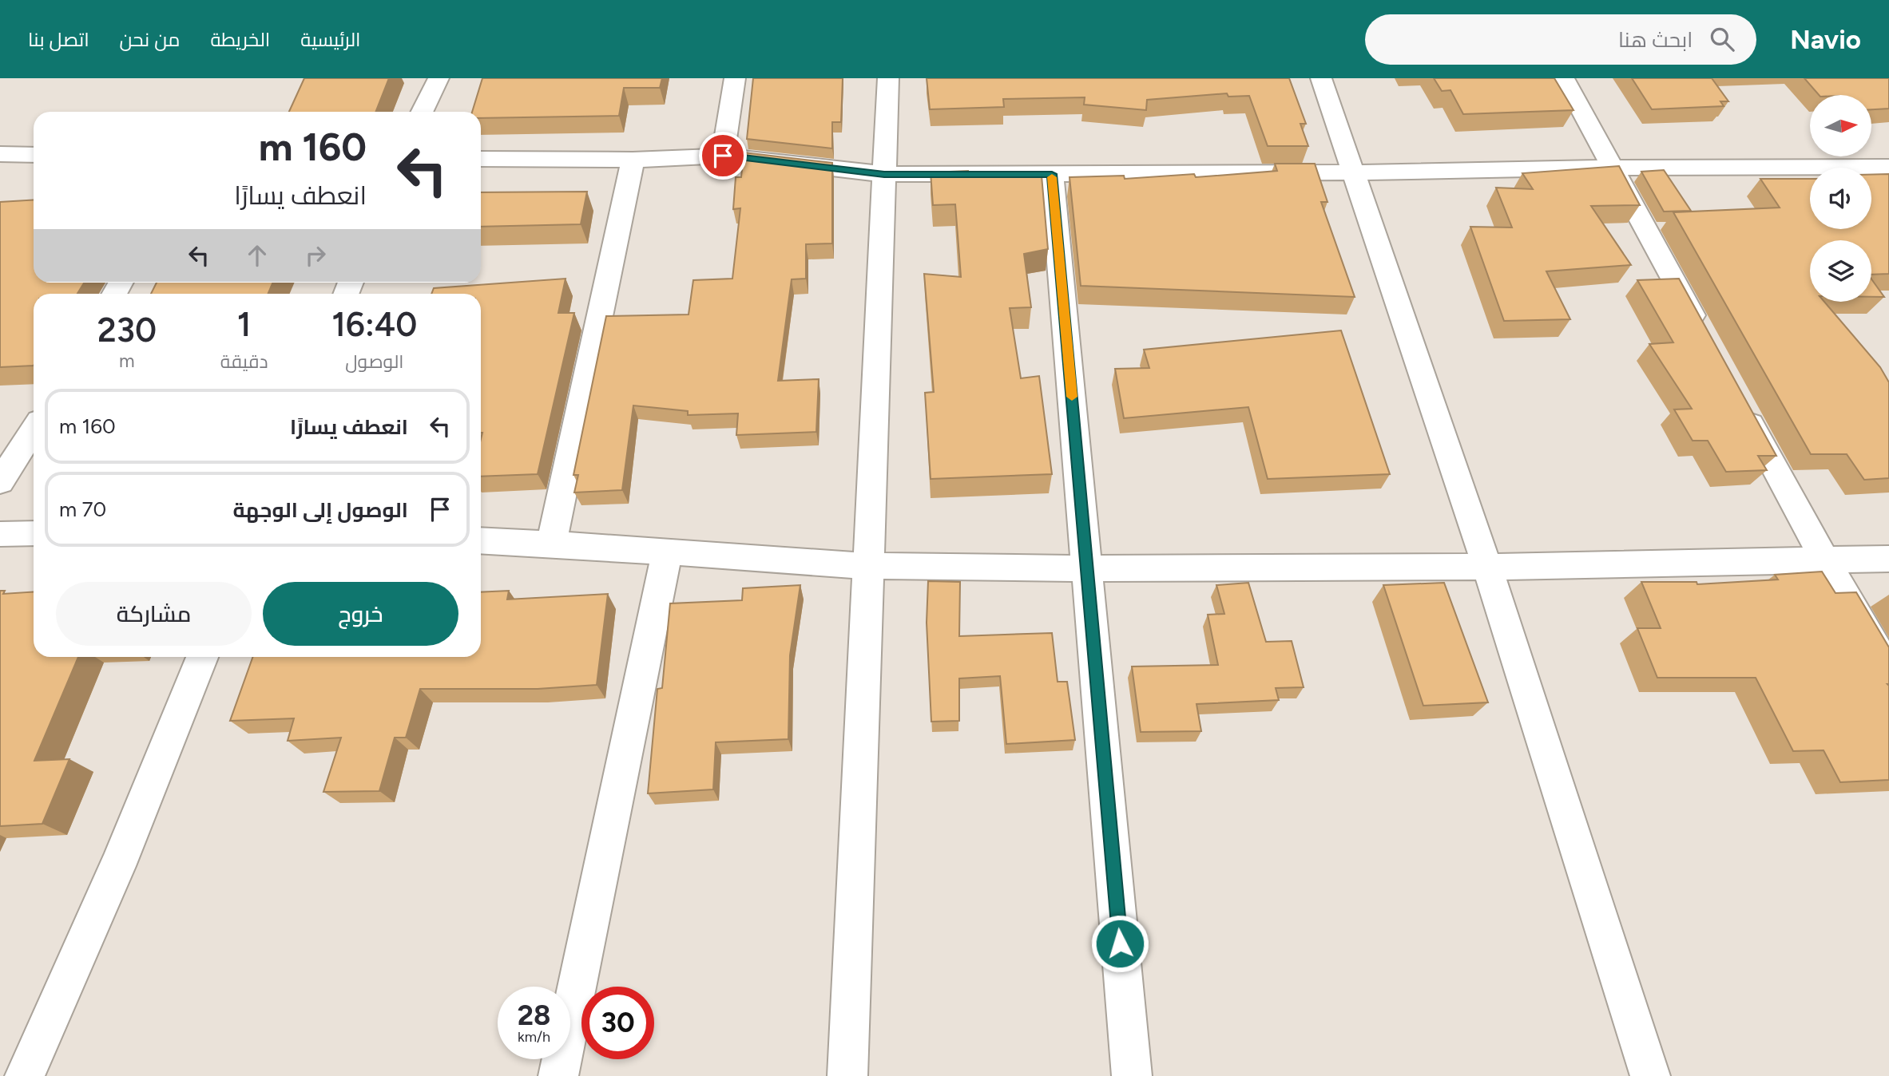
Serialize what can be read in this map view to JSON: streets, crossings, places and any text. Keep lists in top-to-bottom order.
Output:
{
  "north": "right",
  "page": {
    "header": "Navio",
    "search": "ابحث هنا",
    "nav": [
      "الرئيسية",
      "الخريطة",
      "من نحن",
      "اتصل بنا"
    ],
    "turn": ["160 m", "انعطف يسارًا"],
    "eta": [
      "16:40",
      "الوصول",
      "1",
      "دقيقة",
      "230",
      "m"
    ],
    "list": [
      {
        "name": "انعطف يسارًا",
        "value": "160 m"
      },
      {
        "name": "الوصول إلى الوجهة",
        "value": "70 m"
      }
    ],
    "buttons": ["خروج", "مشاركة"],
    "speed": "28 km/h",
    "limit": "30"
  }
}
